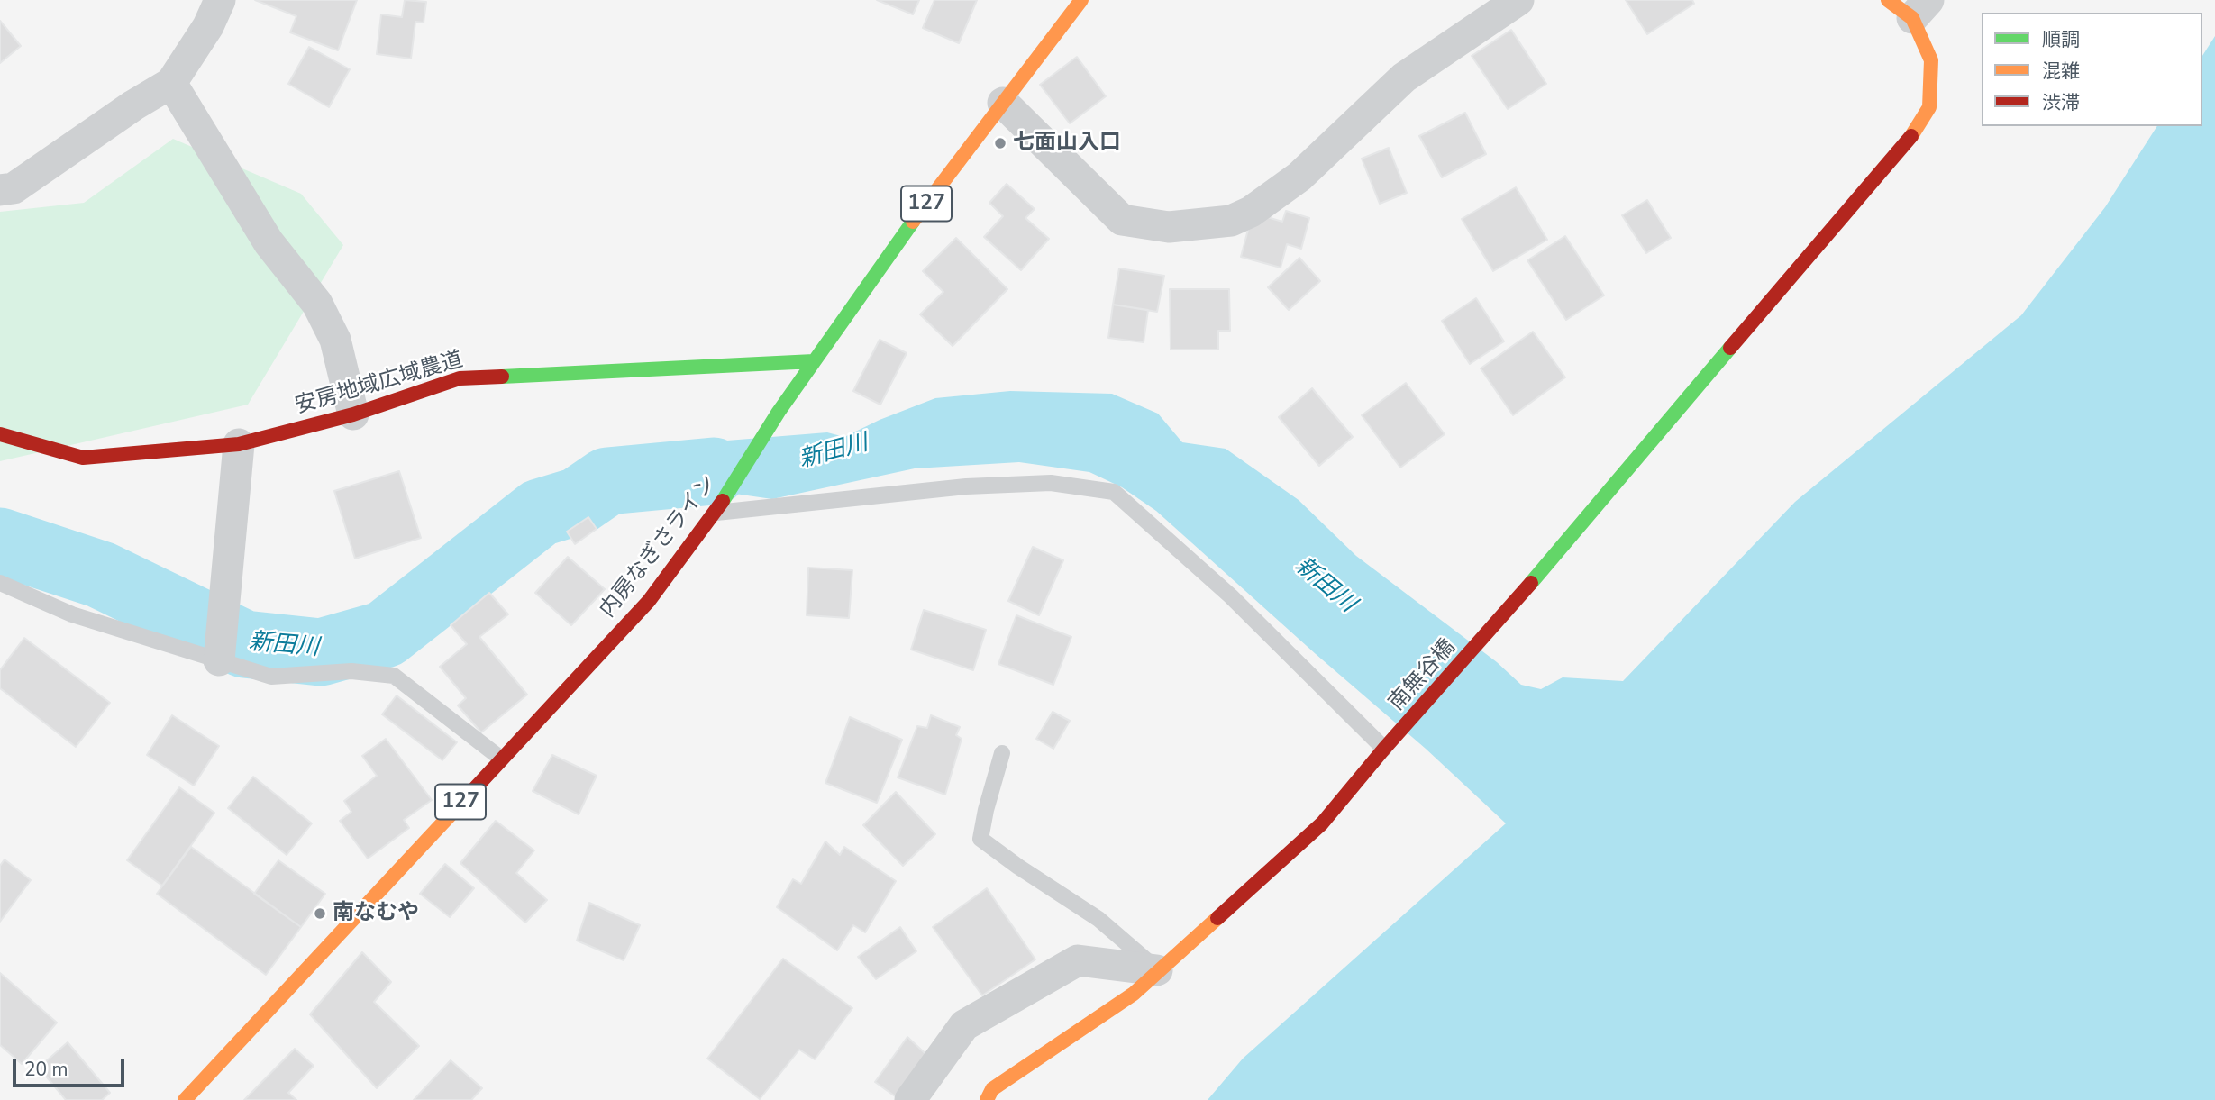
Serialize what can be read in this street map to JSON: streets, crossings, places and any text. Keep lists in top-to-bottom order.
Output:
{
  "streets": {
    "main road": [
      "127",
      "安房地域広域農道",
      "内房なぎさライン",
      "南無谷橋"
    ]
  },
  "crossings": [
    ["安房地域広域農道", "内房なぎさライン"]
  ],
  "water": ["新田川"],
  "places": ["七面山入口", "南なむや"],
  "legend": ["順調", "混雑", "渋滞"],
  "scale_bar": "20 m"
}
